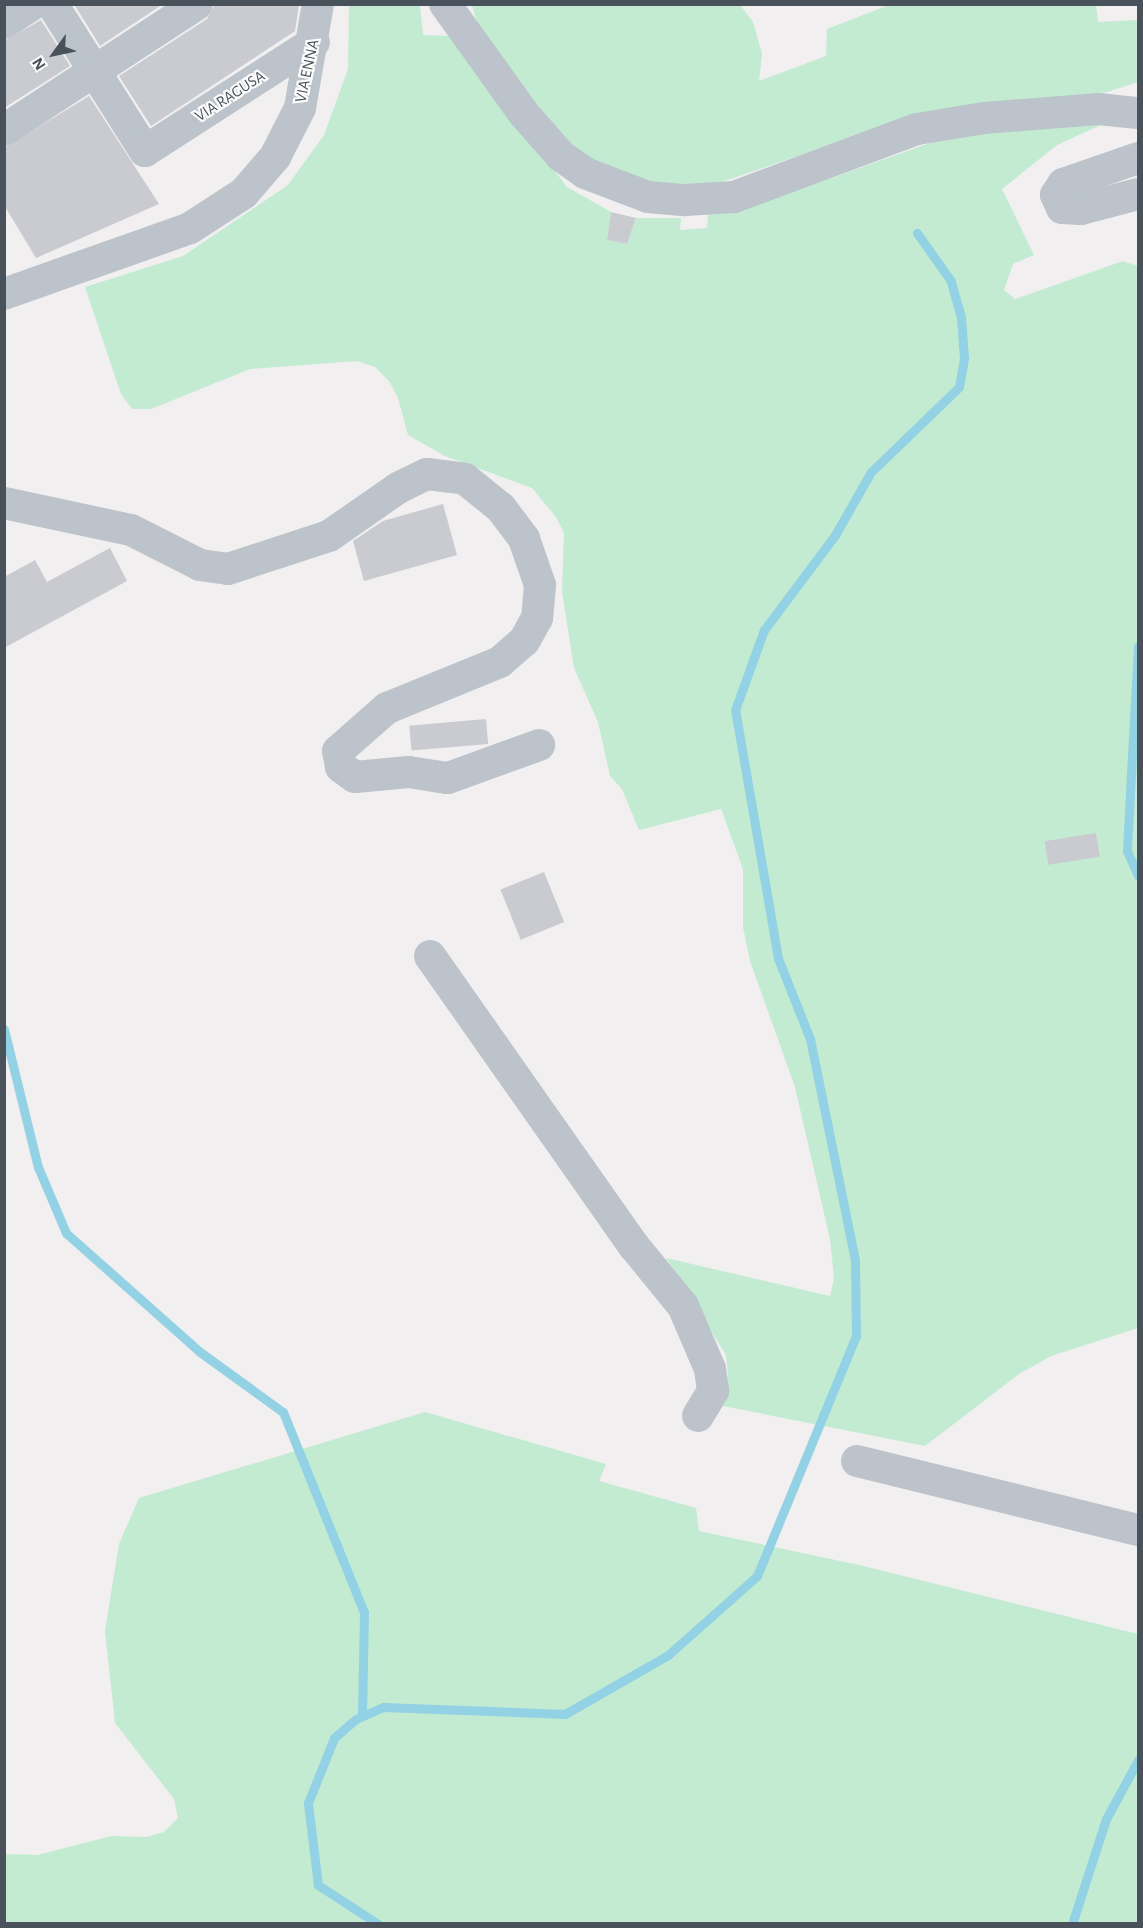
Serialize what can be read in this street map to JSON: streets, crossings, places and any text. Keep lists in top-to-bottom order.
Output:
{
  "streets": {
    "street": ["VIA ENNA", "VIA RAGUSA"]
  },
  "crossings": [
    ["VIA ENNA", "VIA RAGUSA"]
  ],
  "north": "bottom left"
}
